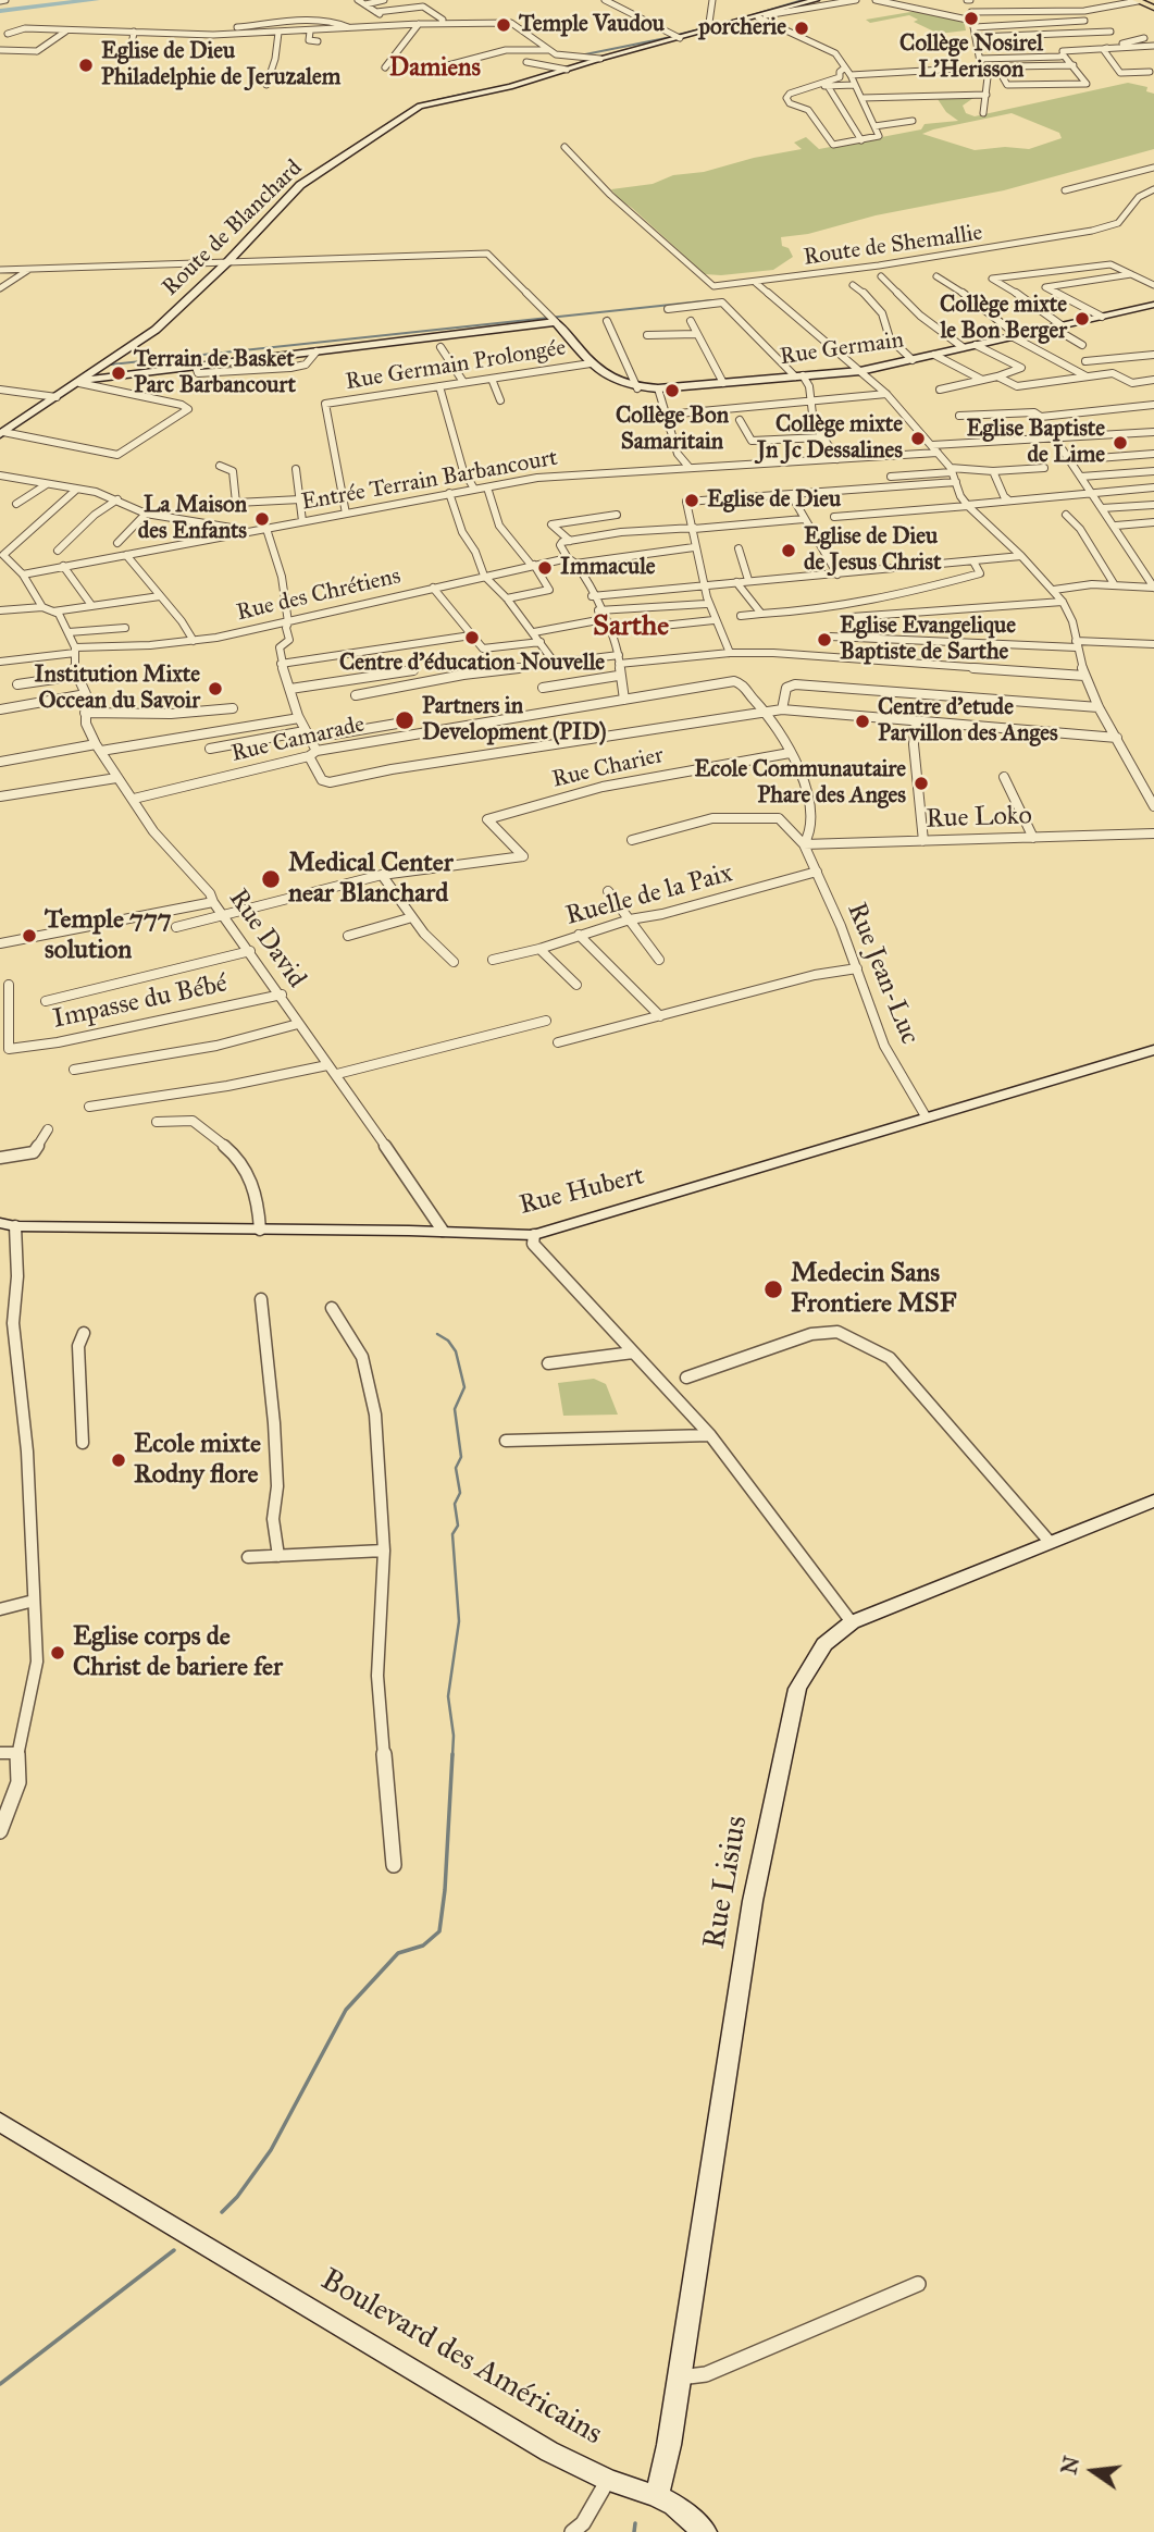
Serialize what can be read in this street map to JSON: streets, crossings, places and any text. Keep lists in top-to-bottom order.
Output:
{
  "streets": {
    "street": [
      "Route de Blanchard",
      "Route de Shemallie",
      "Rue Germain",
      "Rue Germain Prolongée",
      "Entrée Terrain Barbancourt",
      "Rue des Chrétiens",
      "Rue Camarade",
      "Rue Charier",
      "Rue Loko",
      "Ruelle de la Paix",
      "Rue David",
      "Rue Jean-Luc",
      "Impasse du Bébé",
      "Rue Hubert",
      "Rue Lisius",
      "Boulevard des Américains"
    ]
  },
  "crossings": [
    ["Rue Germain", "Rue Germain Prolongée"],
    ["Rue Germain Prolongée", "Entrée Terrain Barbancourt"],
    ["Rue Camarade", "Rue Charier"],
    ["Rue Camarade", "Rue Loko"],
    ["Rue Camarade", "Rue David"],
    ["Rue Camarade", "Rue Jean-Luc"],
    ["Rue Loko", "Rue Jean-Luc"],
    ["Ruelle de la Paix", "Rue Jean-Luc"],
    ["Rue David", "Impasse du Bébé"],
    ["Rue David", "Rue Hubert"],
    ["Rue Jean-Luc", "Rue Hubert"],
    ["Rue Lisius", "Boulevard des Américains"]
  ],
  "districts": ["Damiens", "Sarthe"],
  "places": [
    "Collège Nosirel L'Herisson",
    "Temple Vaudou",
    "porcherie",
    "Eglise de Dieu Philadelphie de Jeruzalem",
    "Collège mixte le Bon Berger",
    "Terrain de Basket Parc Barbancourt",
    "Collège Bon Samaritain",
    "Collège mixte Jn Jc Dessalines",
    "Eglise Baptiste de Lime",
    "Eglise de Dieu",
    "La Maison des Enfants",
    "Eglise de Dieu de Jesus Christ",
    "Immacule",
    "Centre d'éducation Nouvelle",
    "Eglise Evangelique Baptiste de Sarthe",
    "Institution Mixte Occean du Savoir",
    "Partners in Development (PID)",
    "Centre d'etude Parvillon des Anges",
    "Ecole Communautaire Phare des Anges",
    "Medical Center near Blanchard",
    "Temple 777 solution",
    "Medecin Sans Frontiere MSF",
    "Ecole mixte Rodny flore",
    "Eglise corps de Christ de bariere fer"
  ],
  "north": "left"
}
